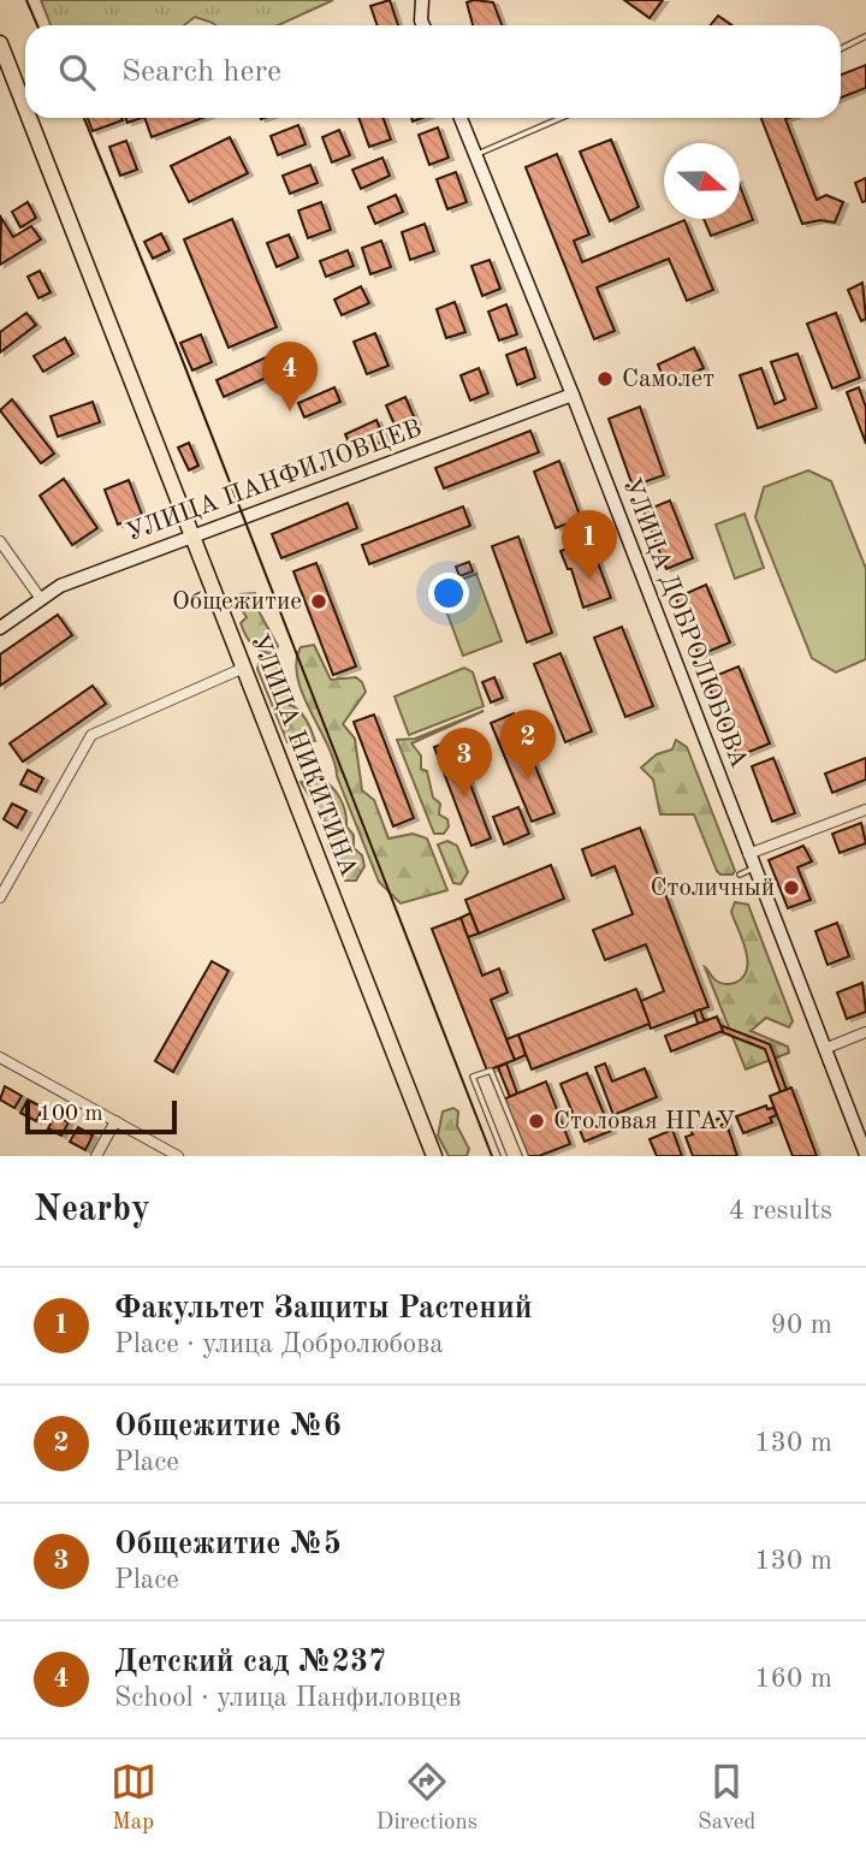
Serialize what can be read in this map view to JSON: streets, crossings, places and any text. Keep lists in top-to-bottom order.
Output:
{
  "streets": {
    "main road": ["УЛИЦА НИКИТИНА"],
    "street": ["УЛИЦА ПАНФИЛОВЦЕВ", "УЛИЦА ДОБРОЛЮБОВА"]
  },
  "crossings": [
    ["УЛИЦА ПАНФИЛОВЦЕВ", "УЛИЦА ДОБРОЛЮБОВА"],
    ["УЛИЦА ПАНФИЛОВЦЕВ", "УЛИЦА НИКИТИНА"]
  ],
  "places": [
    "Самолет",
    "Общежитие",
    "Столичный",
    "Столовая НГАУ"
  ],
  "scale_bar": "100 m",
  "north": "right",
  "page": {
    "search": "Search here",
    "pins": [
      "4",
      "1",
      "2",
      "3"
    ],
    "scale": "100 m",
    "heading": ["Nearby", "4 results"],
    "list": [
      {
        "mark": "1",
        "name": "Факультет Защиты Растений",
        "note": "Place · улица Добролюбова",
        "value": "90 m"
      },
      {
        "mark": "2",
        "name": "Общежитие №6",
        "note": "Place",
        "value": "130 m"
      },
      {
        "mark": "3",
        "name": "Общежитие №5",
        "note": "Place",
        "value": "130 m"
      },
      {
        "mark": "4",
        "name": "Детский сад №237",
        "note": "School · улица Панфиловцев",
        "value": "160 m"
      }
    ],
    "nav": ["Map", "Directions", "Saved"]
  }
}
